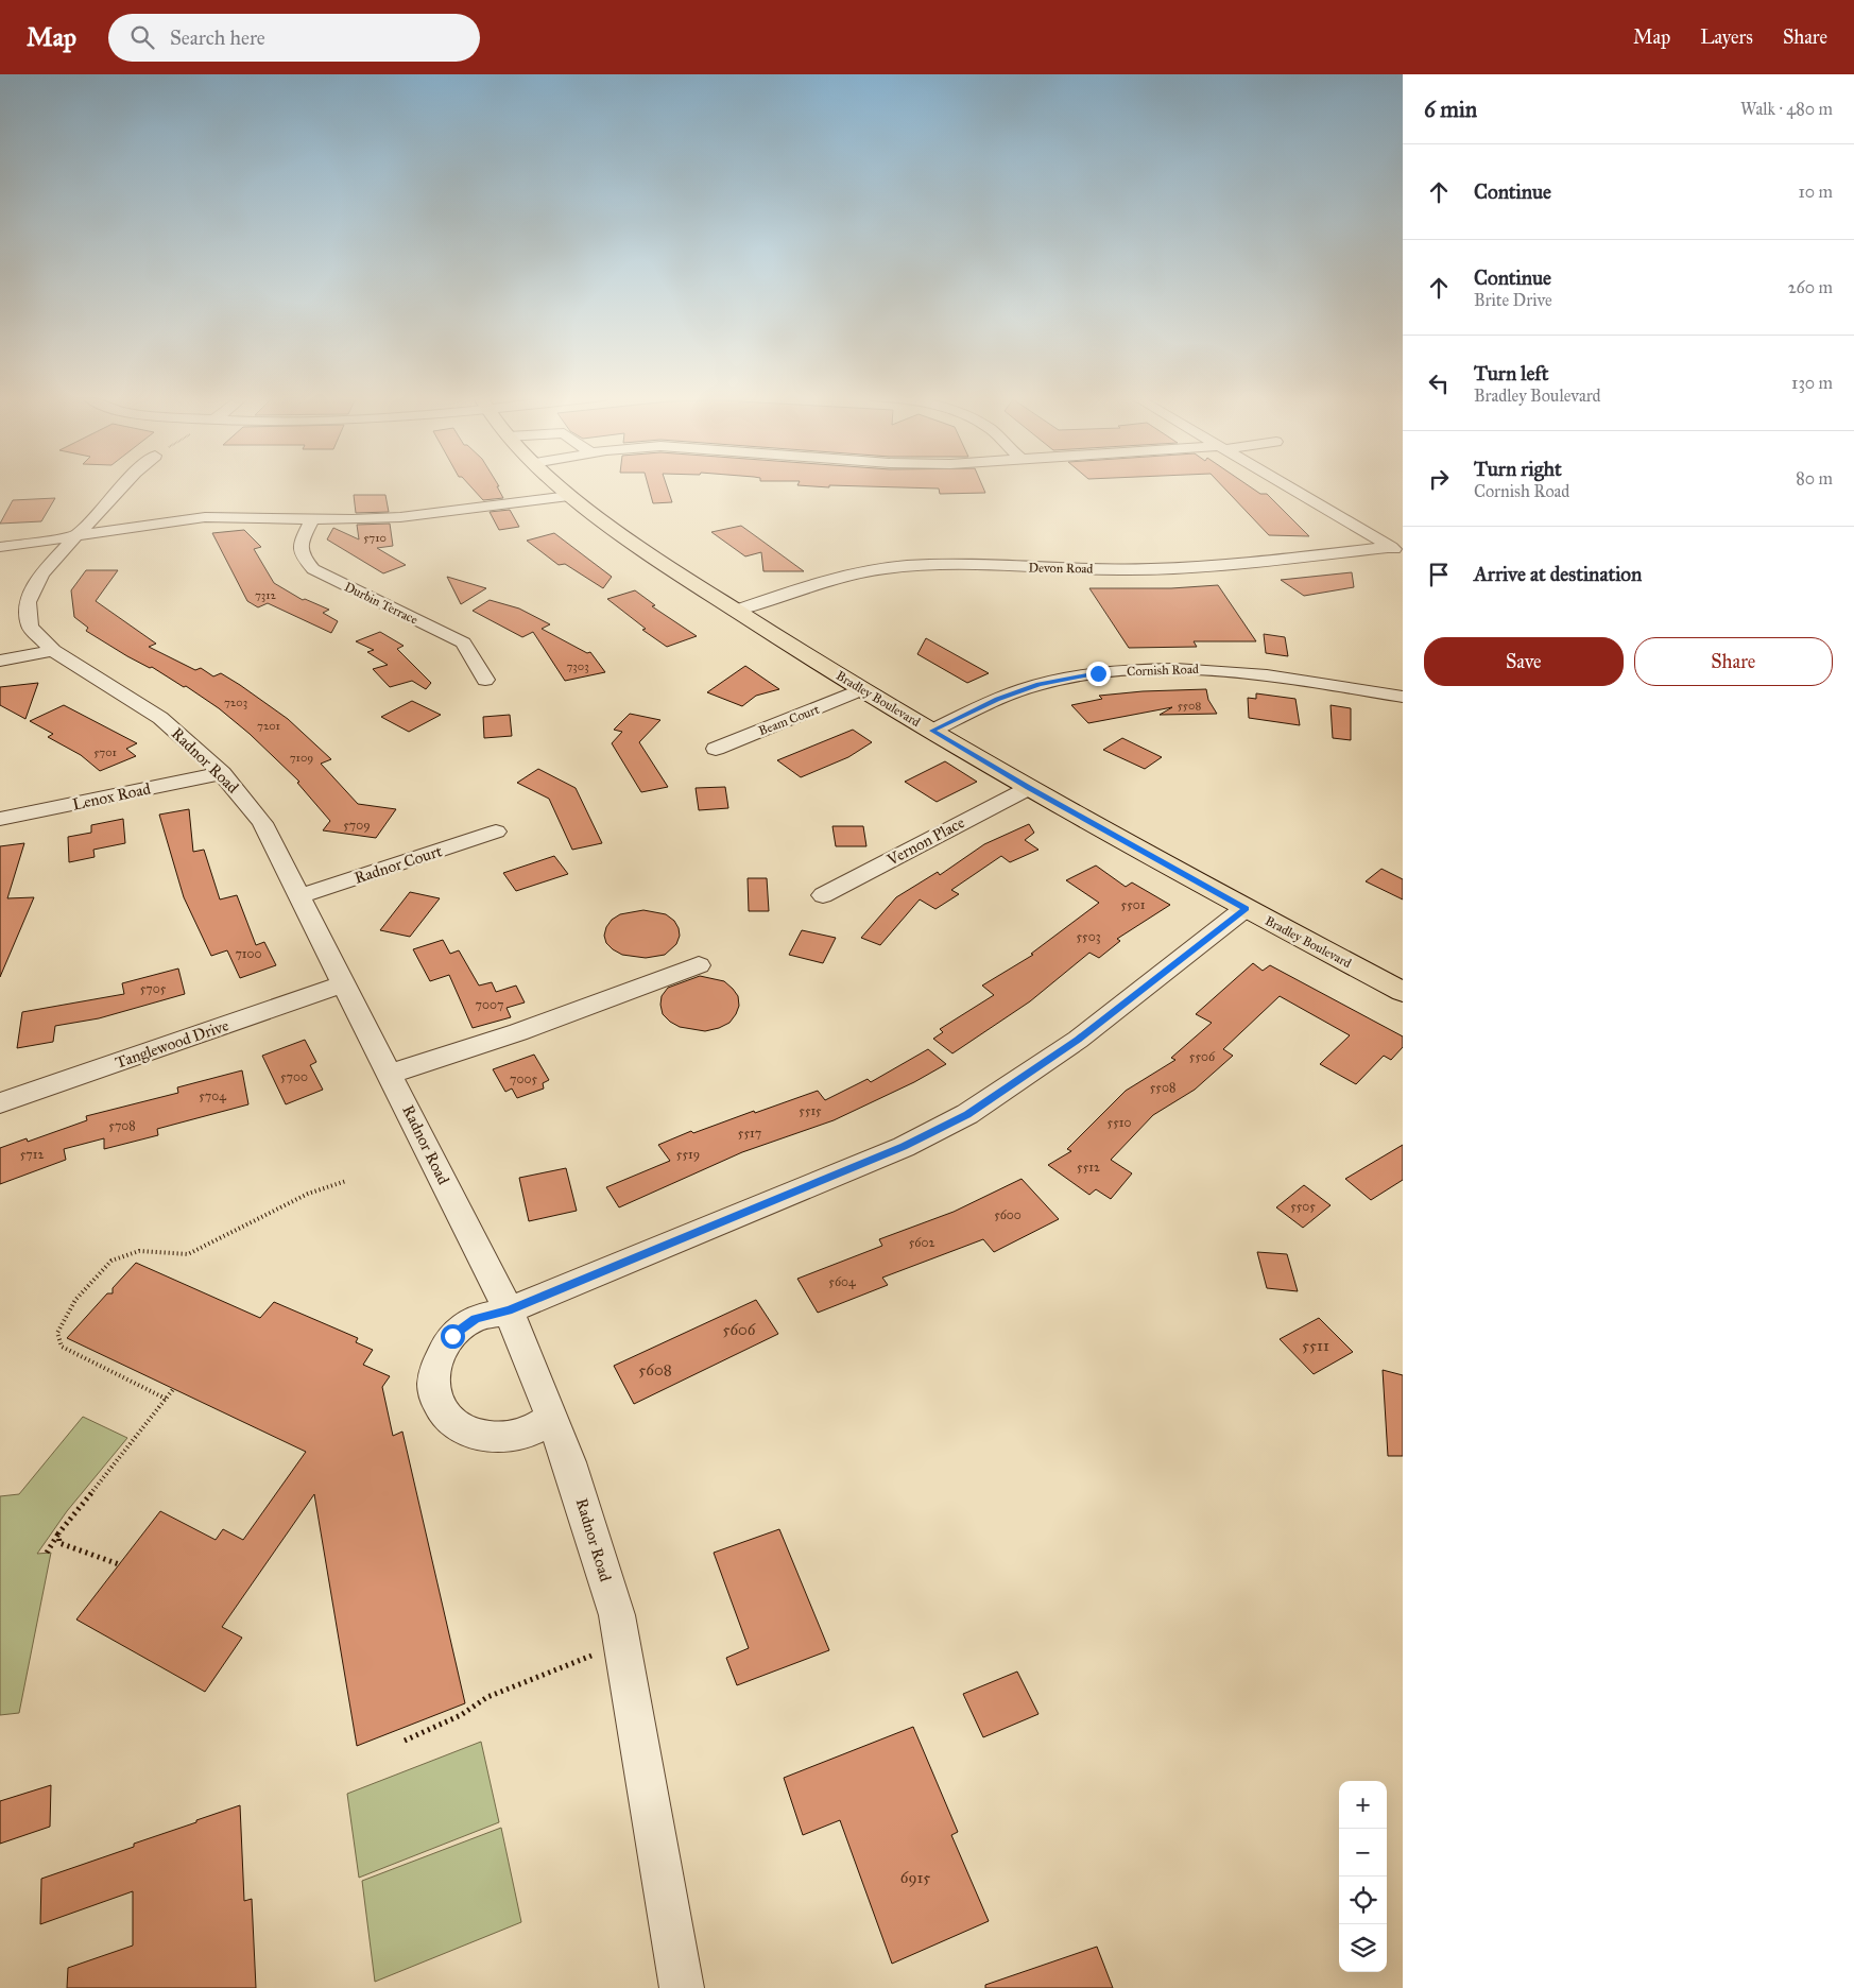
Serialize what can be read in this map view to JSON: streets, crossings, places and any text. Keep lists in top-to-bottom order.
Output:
{
  "streets": {
    "main road": ["Bradley Boulevard"],
    "street": [
      "Devon Road",
      "Durbin Terrace",
      "Cornish Road",
      "Beam Court",
      "Radnor Road",
      "Lenox Road",
      "Vernon Place",
      "Radnor Court",
      "Tanglewood Drive"
    ]
  },
  "crossings": [
    ["Devon Road", "Bradley Boulevard"],
    ["Cornish Road", "Bradley Boulevard"],
    ["Bradley Boulevard", "Beam Court"],
    ["Bradley Boulevard", "Vernon Place"],
    ["Radnor Road", "Lenox Road"],
    ["Radnor Road", "Radnor Court"],
    ["Radnor Road", "Tanglewood Drive"]
  ],
  "house_numbers": [
    "5710",
    "7312",
    "7303",
    "7203",
    "5508",
    "7201",
    "5701",
    "7109",
    "5709",
    "5501",
    "5503",
    "7100",
    "5705",
    "7007",
    "5506",
    "5700",
    "7005",
    "5508",
    "5704",
    "5515",
    "5510",
    "5708",
    "5517",
    "5712",
    "5519",
    "5512",
    "5505",
    "5600",
    "5602",
    "5604",
    "5606",
    "5511",
    "5608",
    "6915"
  ],
  "page": {
    "header": "Map",
    "search": "Search here",
    "nav": ["Map", "Layers", "Share"],
    "heading": ["6 min", "Walk · 480 m"],
    "list": [
      ["Continue", "10 m"],
      ["Continue", "Brite Drive", "260 m"],
      ["Turn left", "Bradley Boulevard", "130 m"],
      ["Turn right", "Cornish Road", "80 m"],
      "Arrive at destination"
    ],
    "buttons": ["Save", "Share"],
    "map_buttons": ["+", "−"]
  }
}
